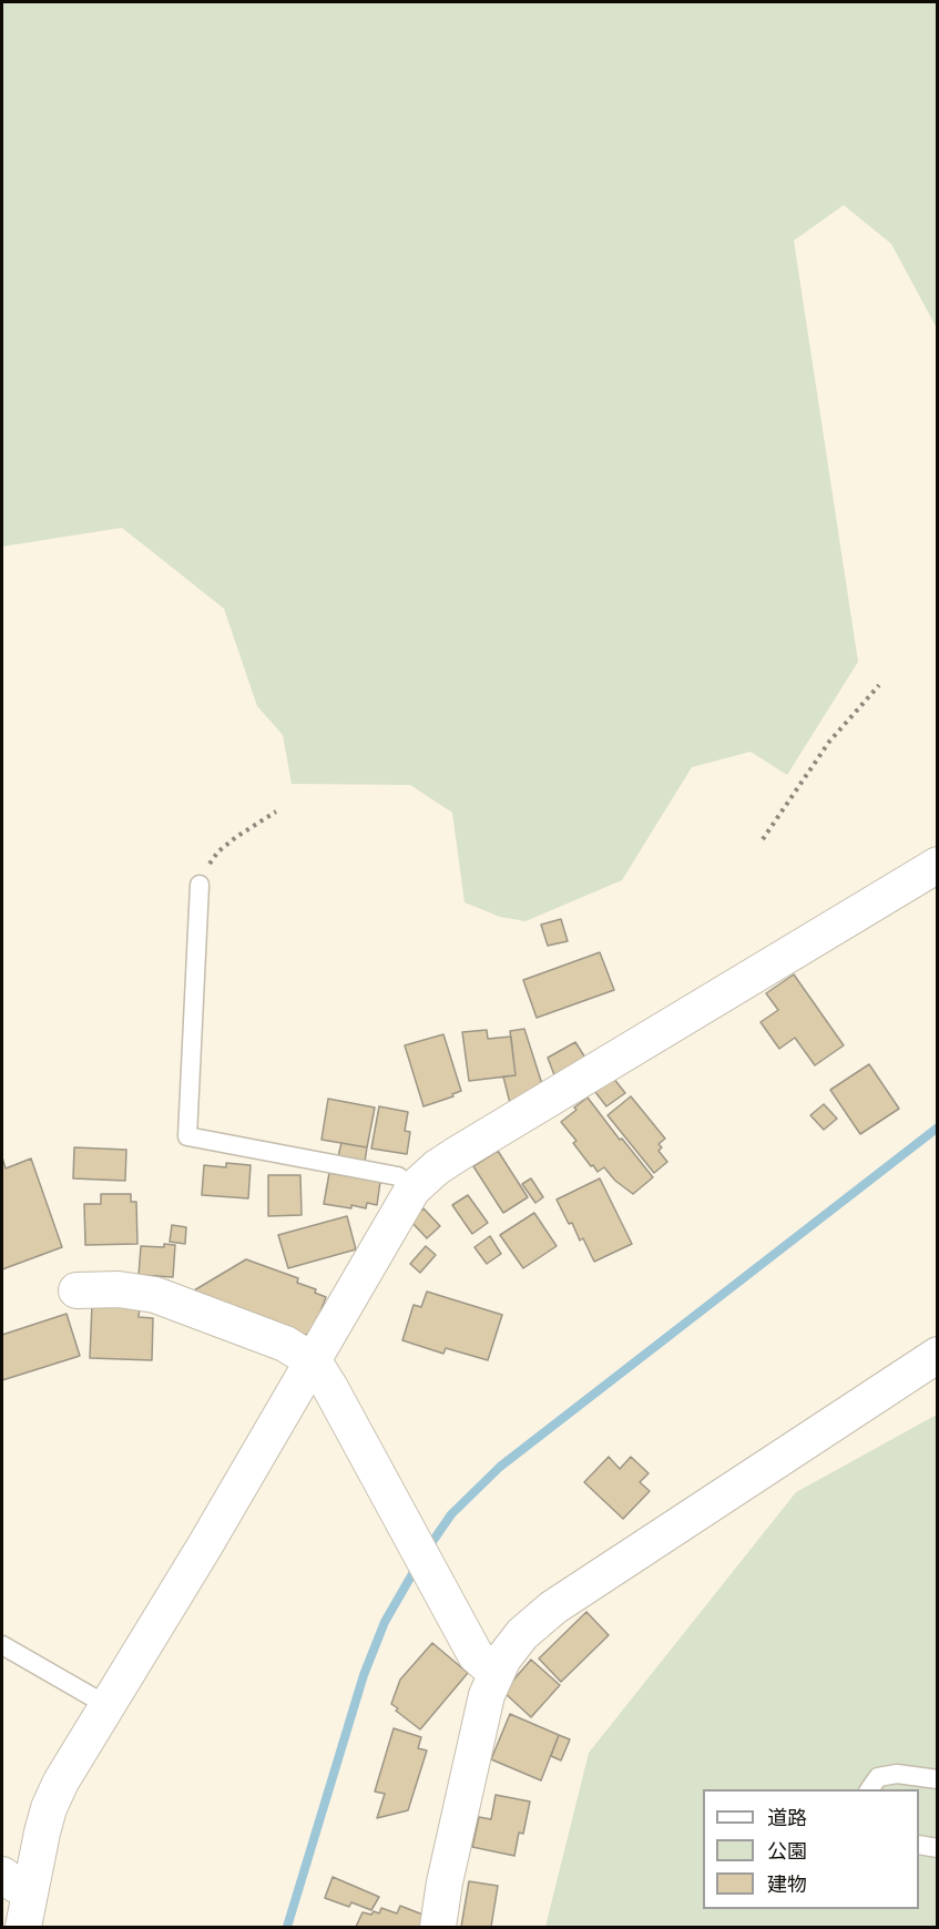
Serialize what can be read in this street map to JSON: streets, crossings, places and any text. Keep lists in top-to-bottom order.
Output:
{
  "legend": ["道路", "公園", "建物"]
}
